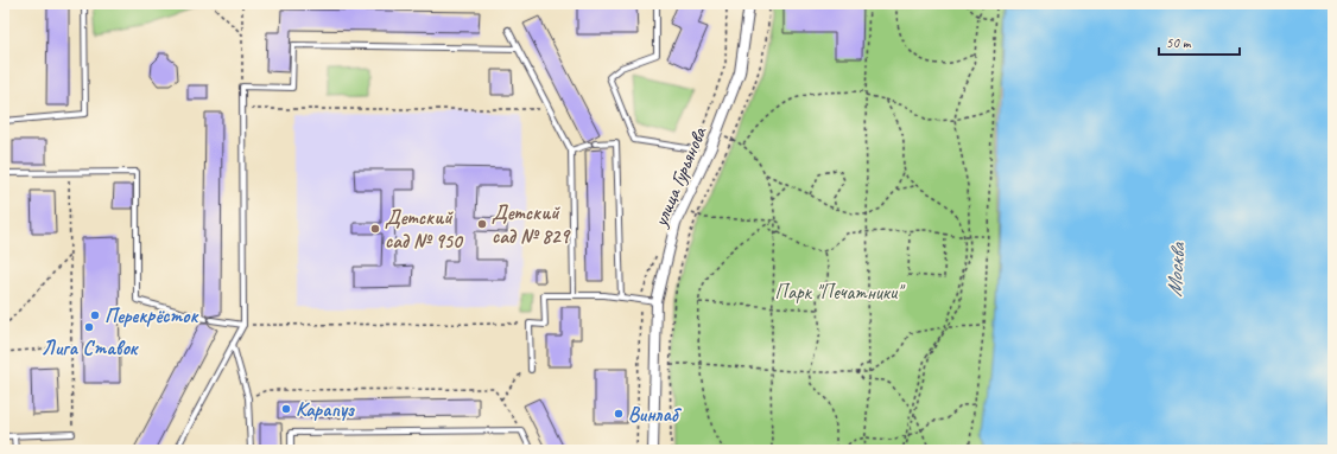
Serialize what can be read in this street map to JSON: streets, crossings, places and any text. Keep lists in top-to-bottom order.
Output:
{
  "streets": {
    "street": ["улица Гурьянова"]
  },
  "water": ["Москва"],
  "parks": ["Парк \"Печатники\""],
  "places": [
    "Детский сад № 829",
    "Детский сад № 950",
    "Перекрёсток",
    "Лига Ставок",
    "Карапуз",
    "Винлаб"
  ],
  "scale_bar": "50 m"
}
